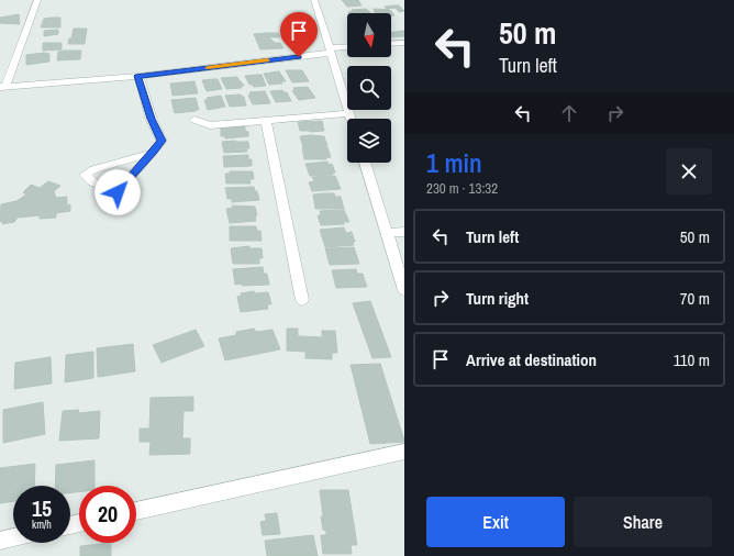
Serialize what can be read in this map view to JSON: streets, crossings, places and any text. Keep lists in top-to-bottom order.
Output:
{
  "north": "bottom",
  "page": {
    "turn": ["50 m", "Turn left"],
    "heading": ["1 min", "230 m · 13:32"],
    "list": [
      {
        "name": "Turn left",
        "value": "50 m"
      },
      {
        "name": "Turn right",
        "value": "70 m"
      },
      {
        "name": "Arrive at destination",
        "value": "110 m"
      }
    ],
    "speed": "15 km/h",
    "limit": "20",
    "buttons": ["Exit", "Share"]
  }
}
